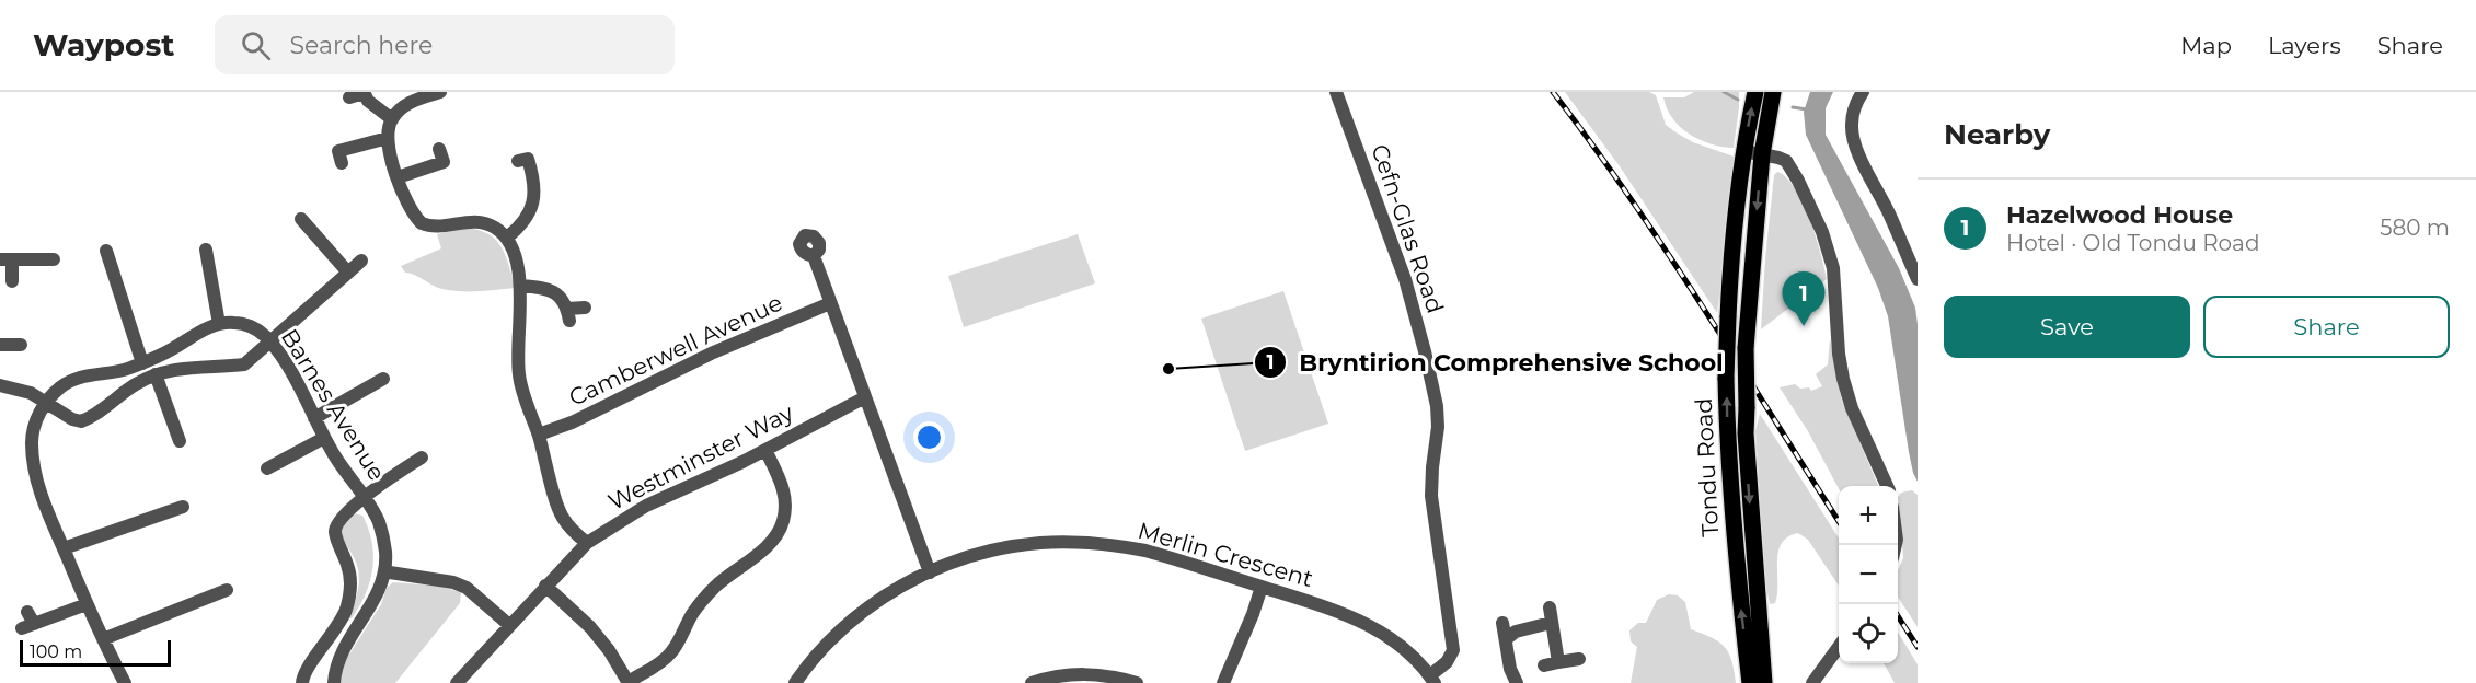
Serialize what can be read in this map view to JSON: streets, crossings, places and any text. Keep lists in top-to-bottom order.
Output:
{
  "streets": {
    "main road": ["Tondu Road"],
    "street": [
      "Cefn-Glas Road",
      "Camberwell Avenue",
      "Barnes Avenue",
      "Westminster Way",
      "Merlin Crescent"
    ]
  },
  "crossings": [
    ["Cefn-Glas Road", "Merlin Crescent"]
  ],
  "places": ["Bryntirion Comprehensive School"],
  "scale_bar": "100 m",
  "page": {
    "header": "Waypost",
    "search": "Search here",
    "nav": ["Map", "Layers", "Share"],
    "heading": "Nearby",
    "list": [
      {
        "mark": "1",
        "name": "Hazelwood House",
        "note": "Hotel · Old Tondu Road",
        "value": "580 m"
      }
    ],
    "pins": "1",
    "buttons": ["Save", "Share"],
    "map_buttons": ["+", "−"],
    "scale": "100 m"
  }
}
